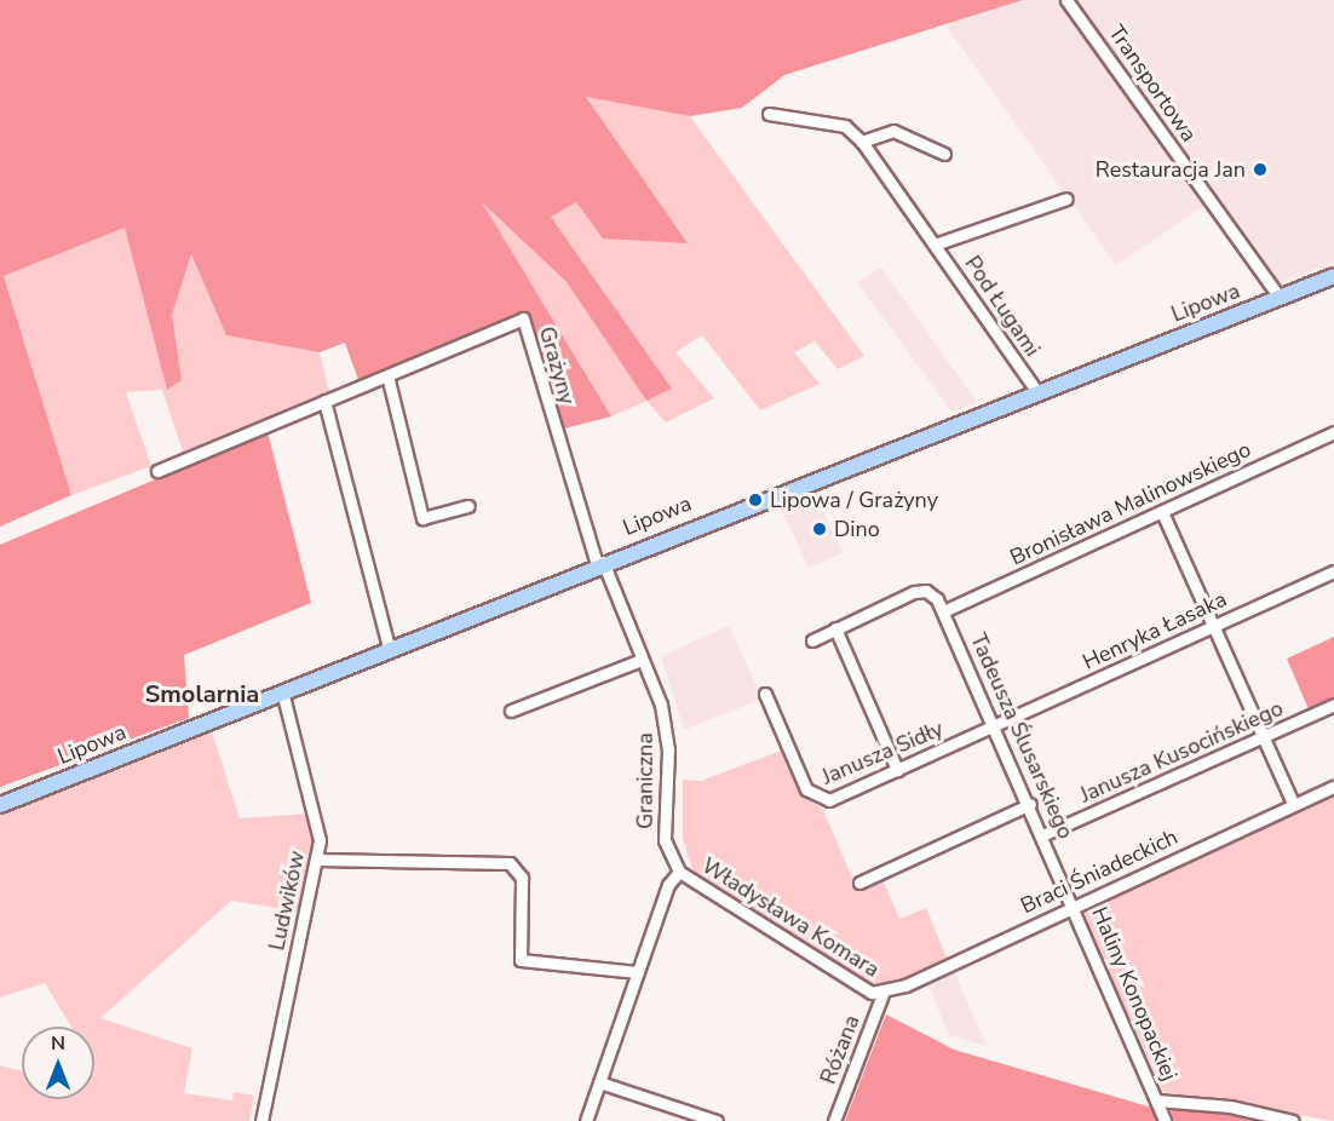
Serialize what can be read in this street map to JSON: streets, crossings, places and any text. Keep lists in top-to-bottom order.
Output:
{
  "streets": {
    "main road": ["Lipowa"],
    "street": [
      "Transportowa",
      "Pod Ługami",
      "Grażyny",
      "Bronisława Malinowskiego",
      "Henryka Łasaka",
      "Tadeusza Ślusarskiego",
      "Janusza Kusocińskiego",
      "Janusza Sidły",
      "Graniczna",
      "Braci Śniadeckich",
      "Ludwików",
      "Władysława Komara",
      "Haliny Konopackiej",
      "Różana"
    ]
  },
  "crossings": [
    ["Transportowa", "Lipowa"],
    ["Lipowa", "Pod Ługami"],
    ["Lipowa", "Grażyny"],
    ["Lipowa", "Graniczna"],
    ["Lipowa", "Ludwików"],
    ["Grażyny", "Graniczna"],
    ["Bronisława Malinowskiego", "Tadeusza Ślusarskiego"],
    ["Henryka Łasaka", "Tadeusza Ślusarskiego"],
    ["Henryka Łasaka", "Janusza Sidły"],
    ["Tadeusza Ślusarskiego", "Janusza Kusocińskiego"],
    ["Tadeusza Ślusarskiego", "Janusza Sidły"],
    ["Tadeusza Ślusarskiego", "Braci Śniadeckich"],
    ["Tadeusza Ślusarskiego", "Haliny Konopackiej"],
    ["Graniczna", "Władysława Komara"],
    ["Braci Śniadeckich", "Władysława Komara"],
    ["Braci Śniadeckich", "Haliny Konopackiej"],
    ["Braci Śniadeckich", "Różana"],
    ["Władysława Komara", "Różana"]
  ],
  "districts": ["Smolarnia"],
  "places": ["Restauracja Jan", "Lipowa / Grażyny", "Dino"],
  "north": "top"
}
